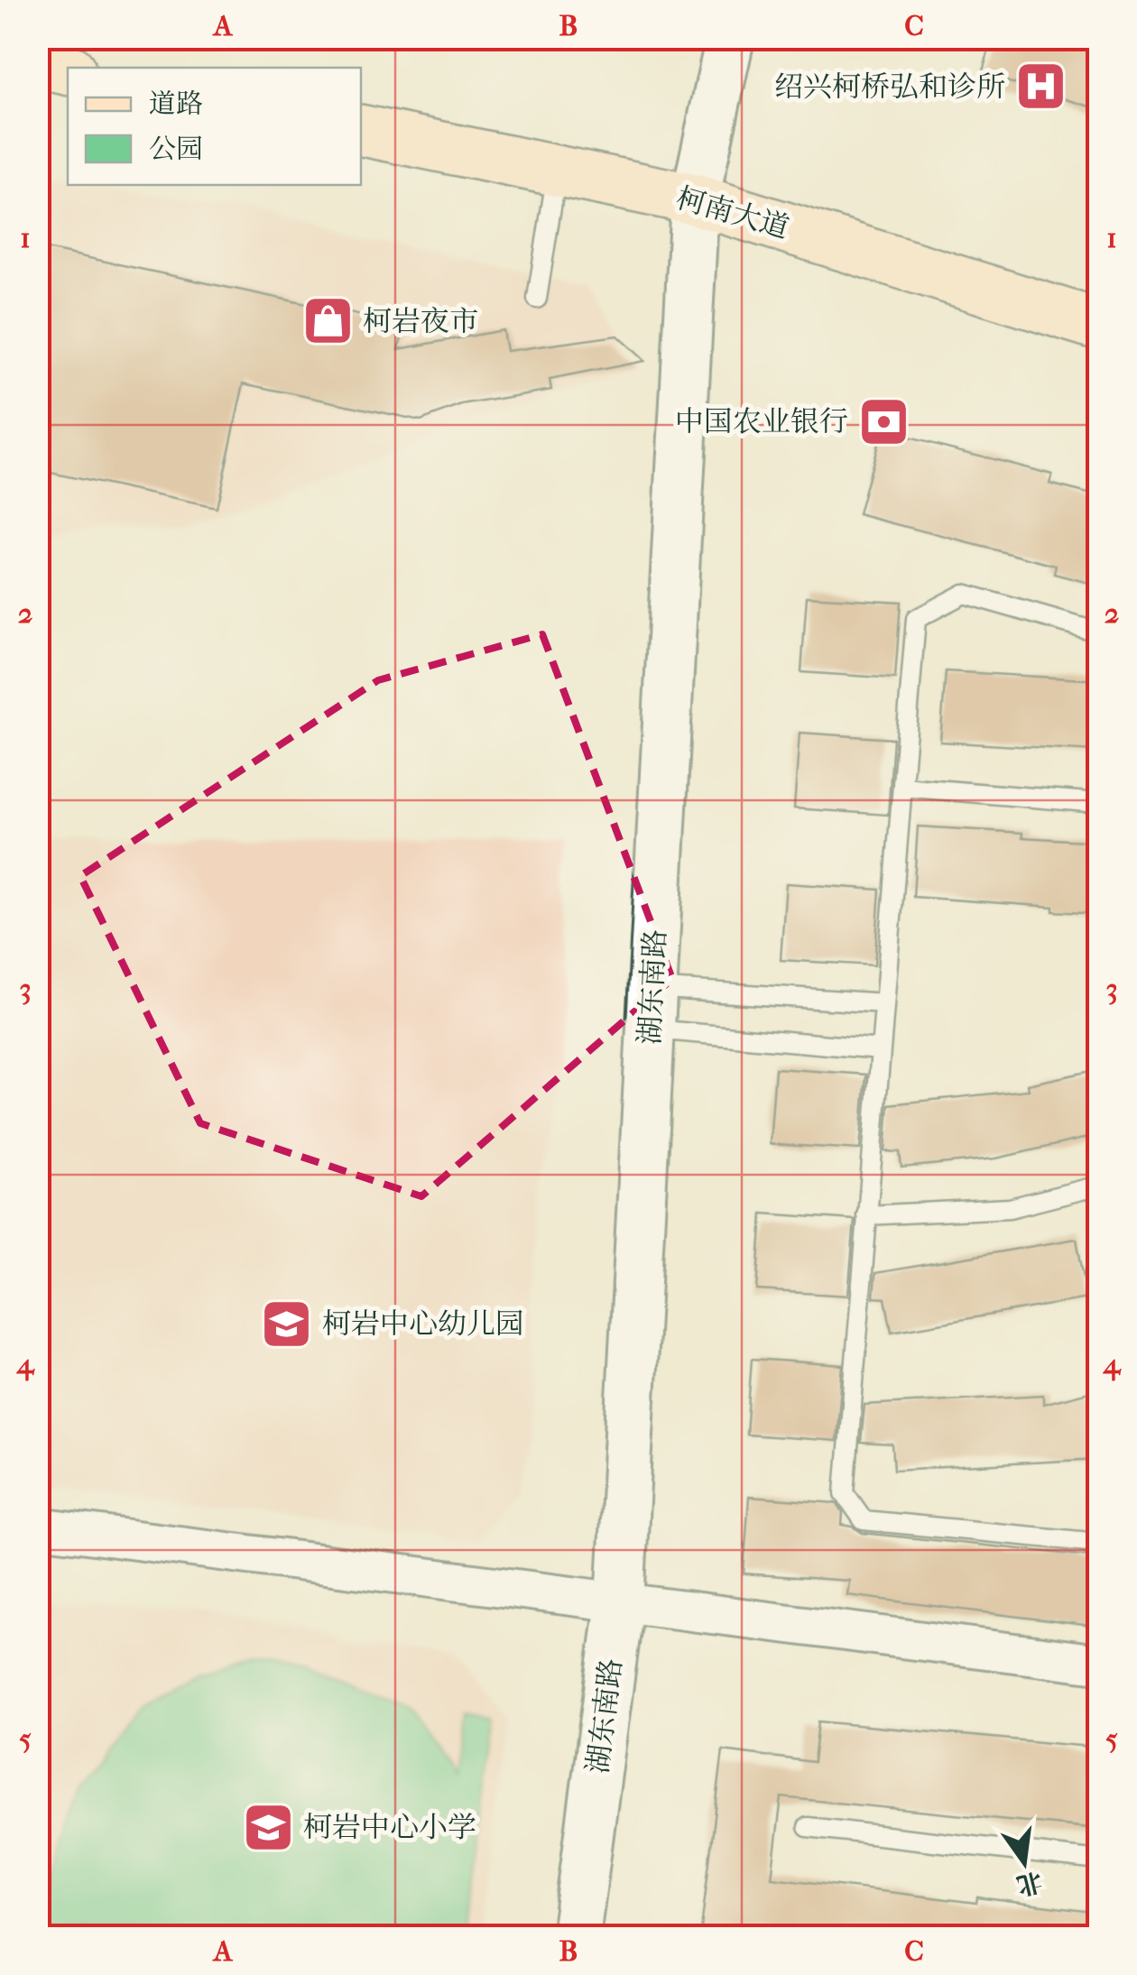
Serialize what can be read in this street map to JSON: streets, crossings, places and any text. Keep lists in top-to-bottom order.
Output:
{
  "streets": {
    "main road": ["柯南大道"],
    "street": ["湖东南路"]
  },
  "crossings": [
    ["柯南大道", "湖东南路"]
  ],
  "places": {
    "hospital": ["绍兴柯桥弘和诊所"],
    "shop": ["柯岩夜市"],
    "bank": ["中国农业银行"],
    "school or university": ["柯岩中心幼儿园", "柯岩中心小学"]
  },
  "legend": ["道路", "公园"],
  "north": "bottom",
  "grid": {
    "columns": ["A", "B", "C"],
    "rows": [
      "1",
      "2",
      "3",
      "4",
      "5"
    ]
  }
}
